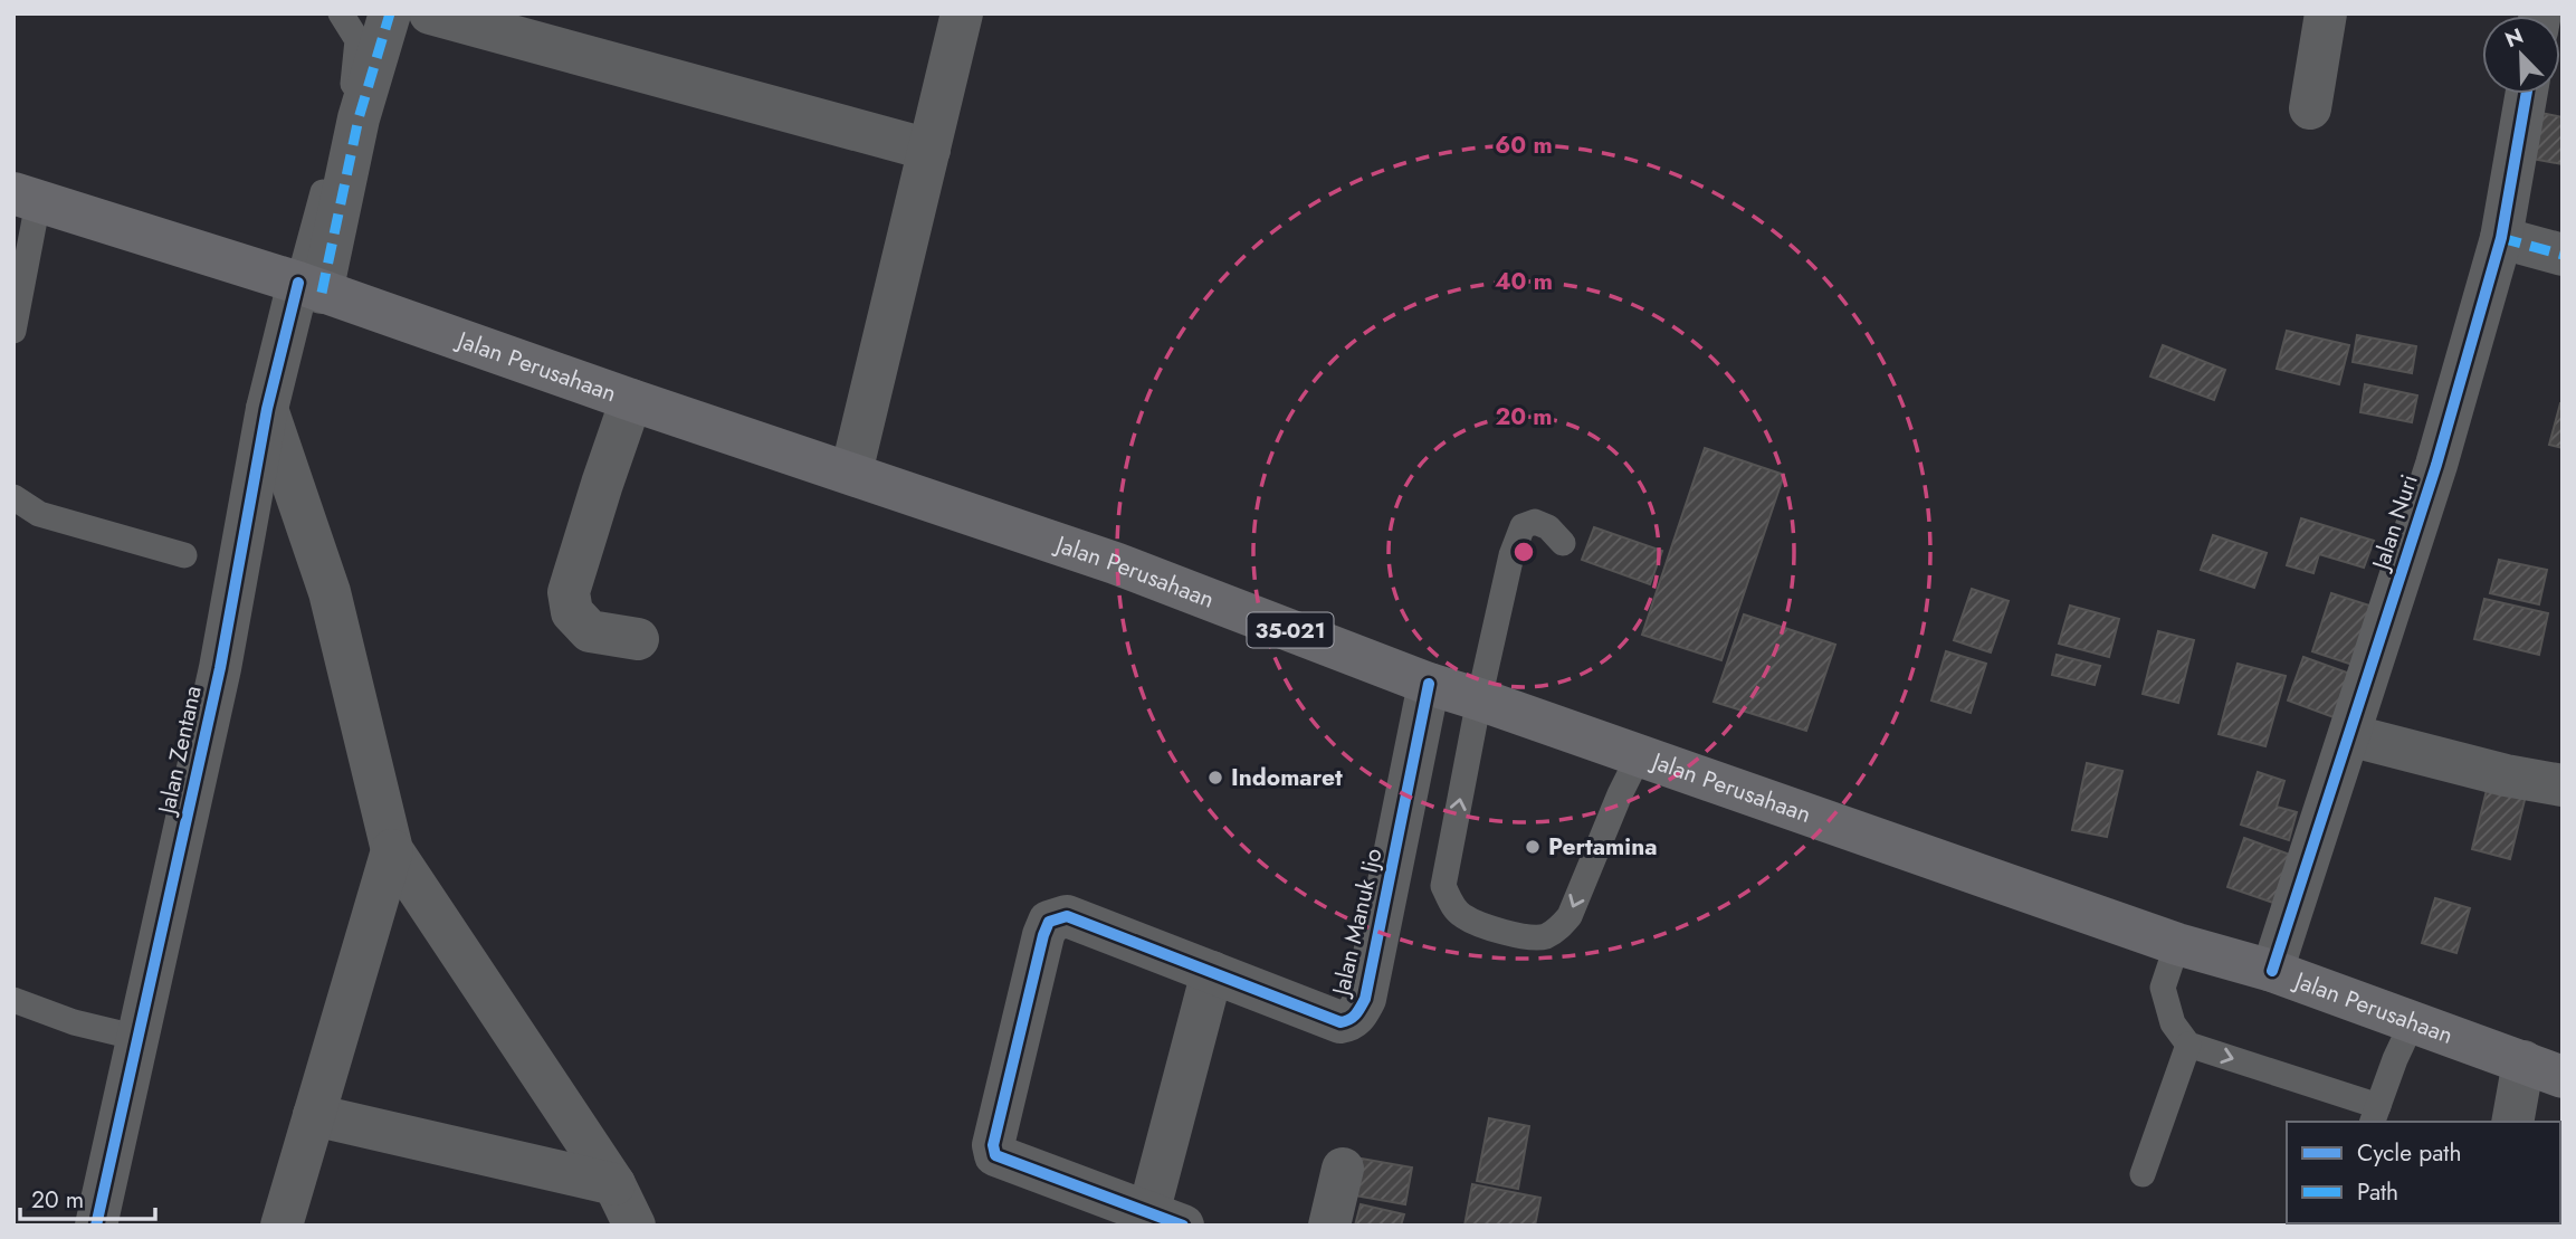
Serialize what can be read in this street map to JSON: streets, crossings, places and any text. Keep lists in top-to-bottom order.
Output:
{
  "streets": {
    "main road": ["Jalan Perusahaan", "35-021"],
    "street": ["Jalan Nuri", "Jalan Zentana", "Jalan Manuk Ijo"]
  },
  "crossings": [
    ["Jalan Perusahaan", "Jalan Nuri"],
    ["Jalan Perusahaan", "Jalan Zentana"],
    ["Jalan Perusahaan", "Jalan Manuk Ijo"]
  ],
  "places": ["Indomaret", "Pertamina"],
  "legend": ["Cycle path", "Path"],
  "scale_bar": "20 m",
  "north": "top left",
  "rings": ["60 m", "40 m", "20 m"]
}
